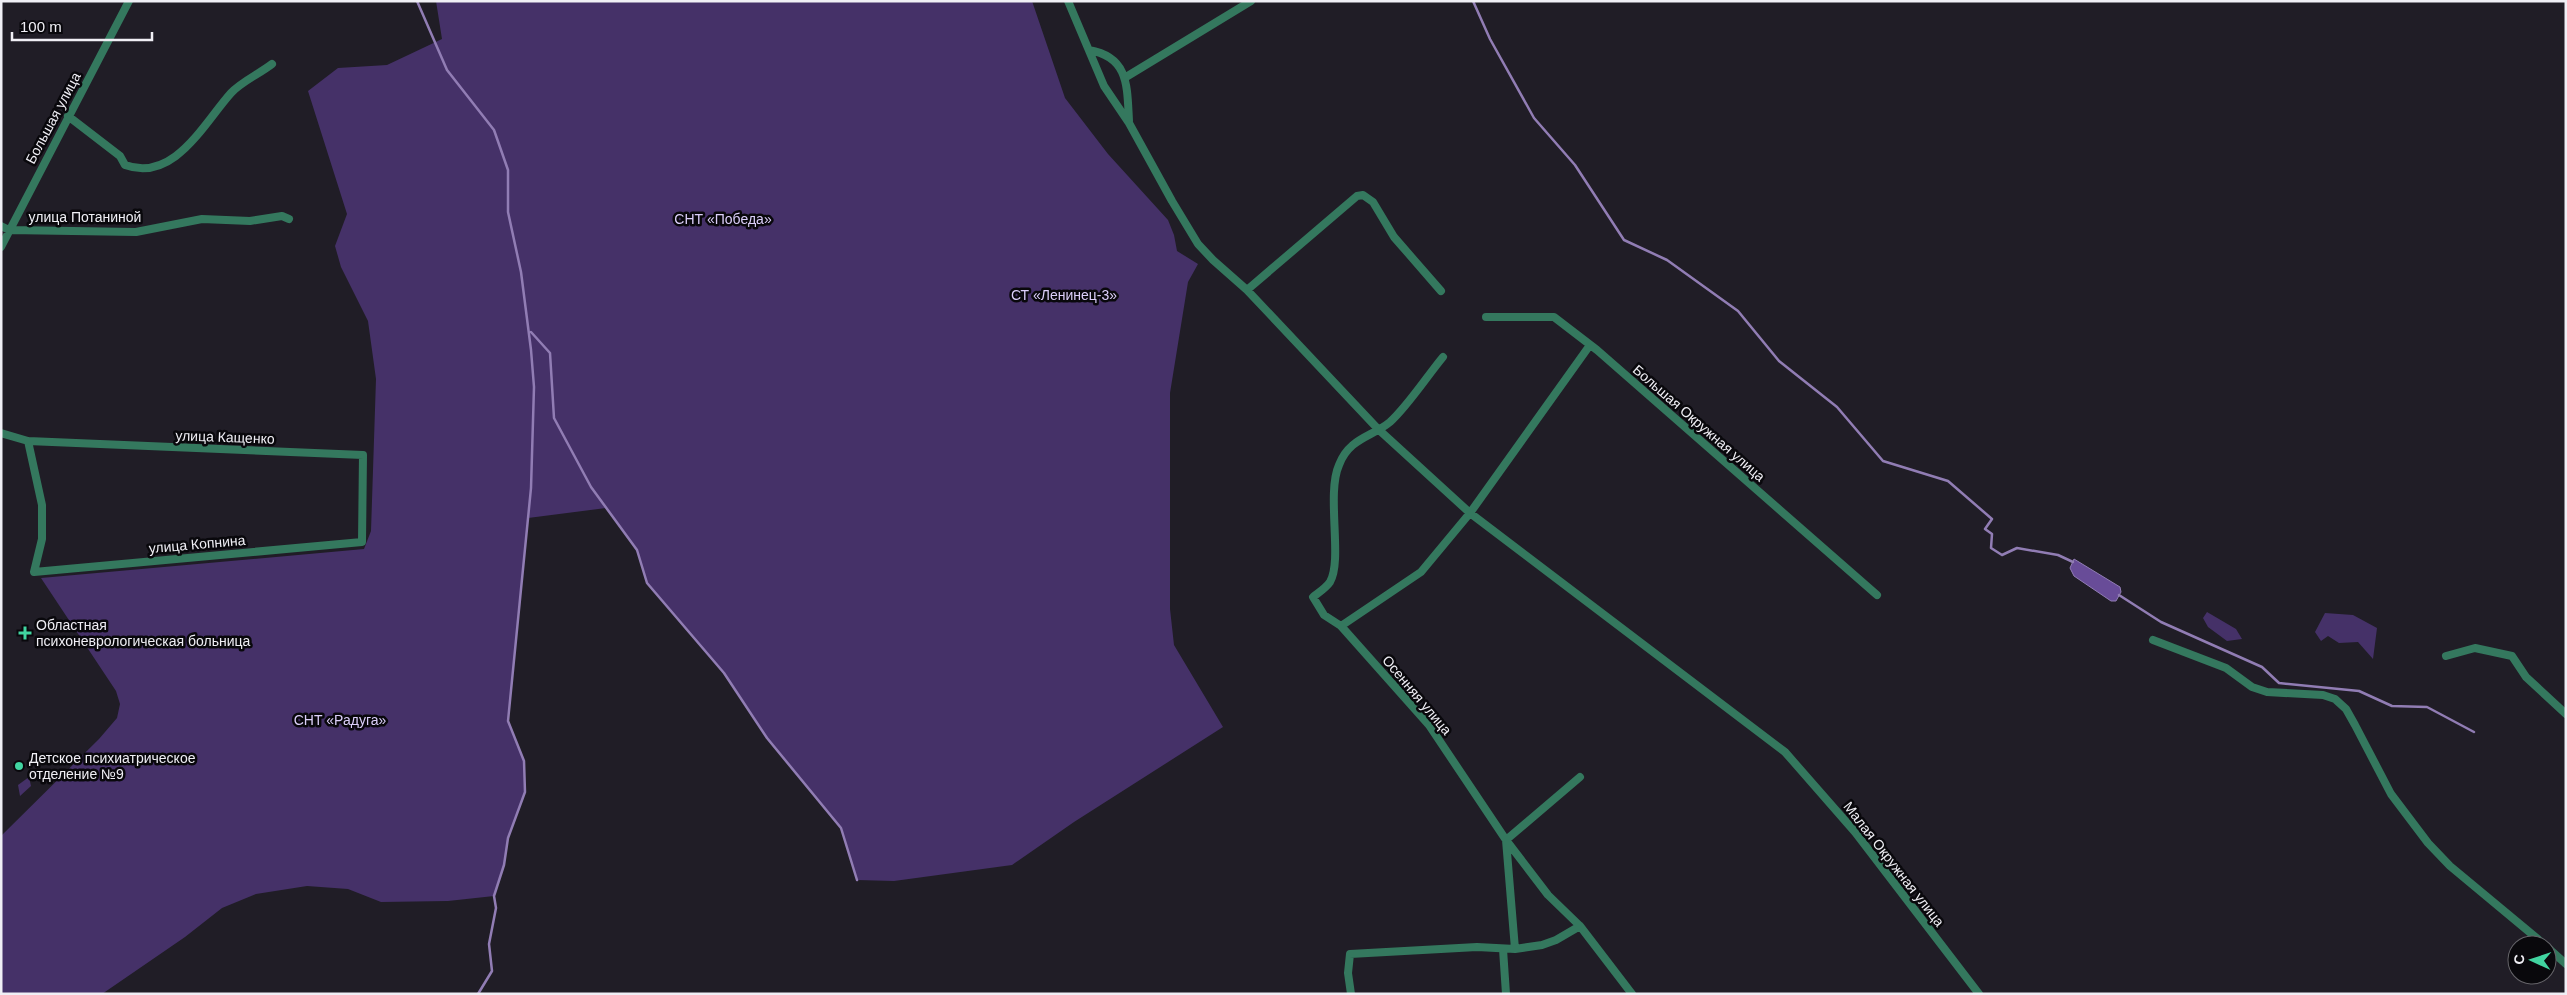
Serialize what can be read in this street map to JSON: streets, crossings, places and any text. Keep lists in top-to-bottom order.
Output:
{
  "streets": {
    "street": [
      "Большая улица",
      "улица Потаниной",
      "Большая Окружная улица",
      "улица Кащенко",
      "улица Копнина",
      "Осенняя улица",
      "Малая Окружная улица"
    ]
  },
  "crossings": [
    ["Большая улица", "улица Потаниной"],
    ["улица Кащенко", "улица Копнина"],
    ["Осенняя улица", "Малая Окружная улица"]
  ],
  "parks": ["СНТ «Победа»", "СТ «Ленинец-3»", "СНТ «Радуга»"],
  "places": {
    "health": ["Областная психоневрологическая больница"],
    "other": ["Детское психиатрическое отделение №9"]
  },
  "scale_bar": "100 m",
  "north": "left"
}
